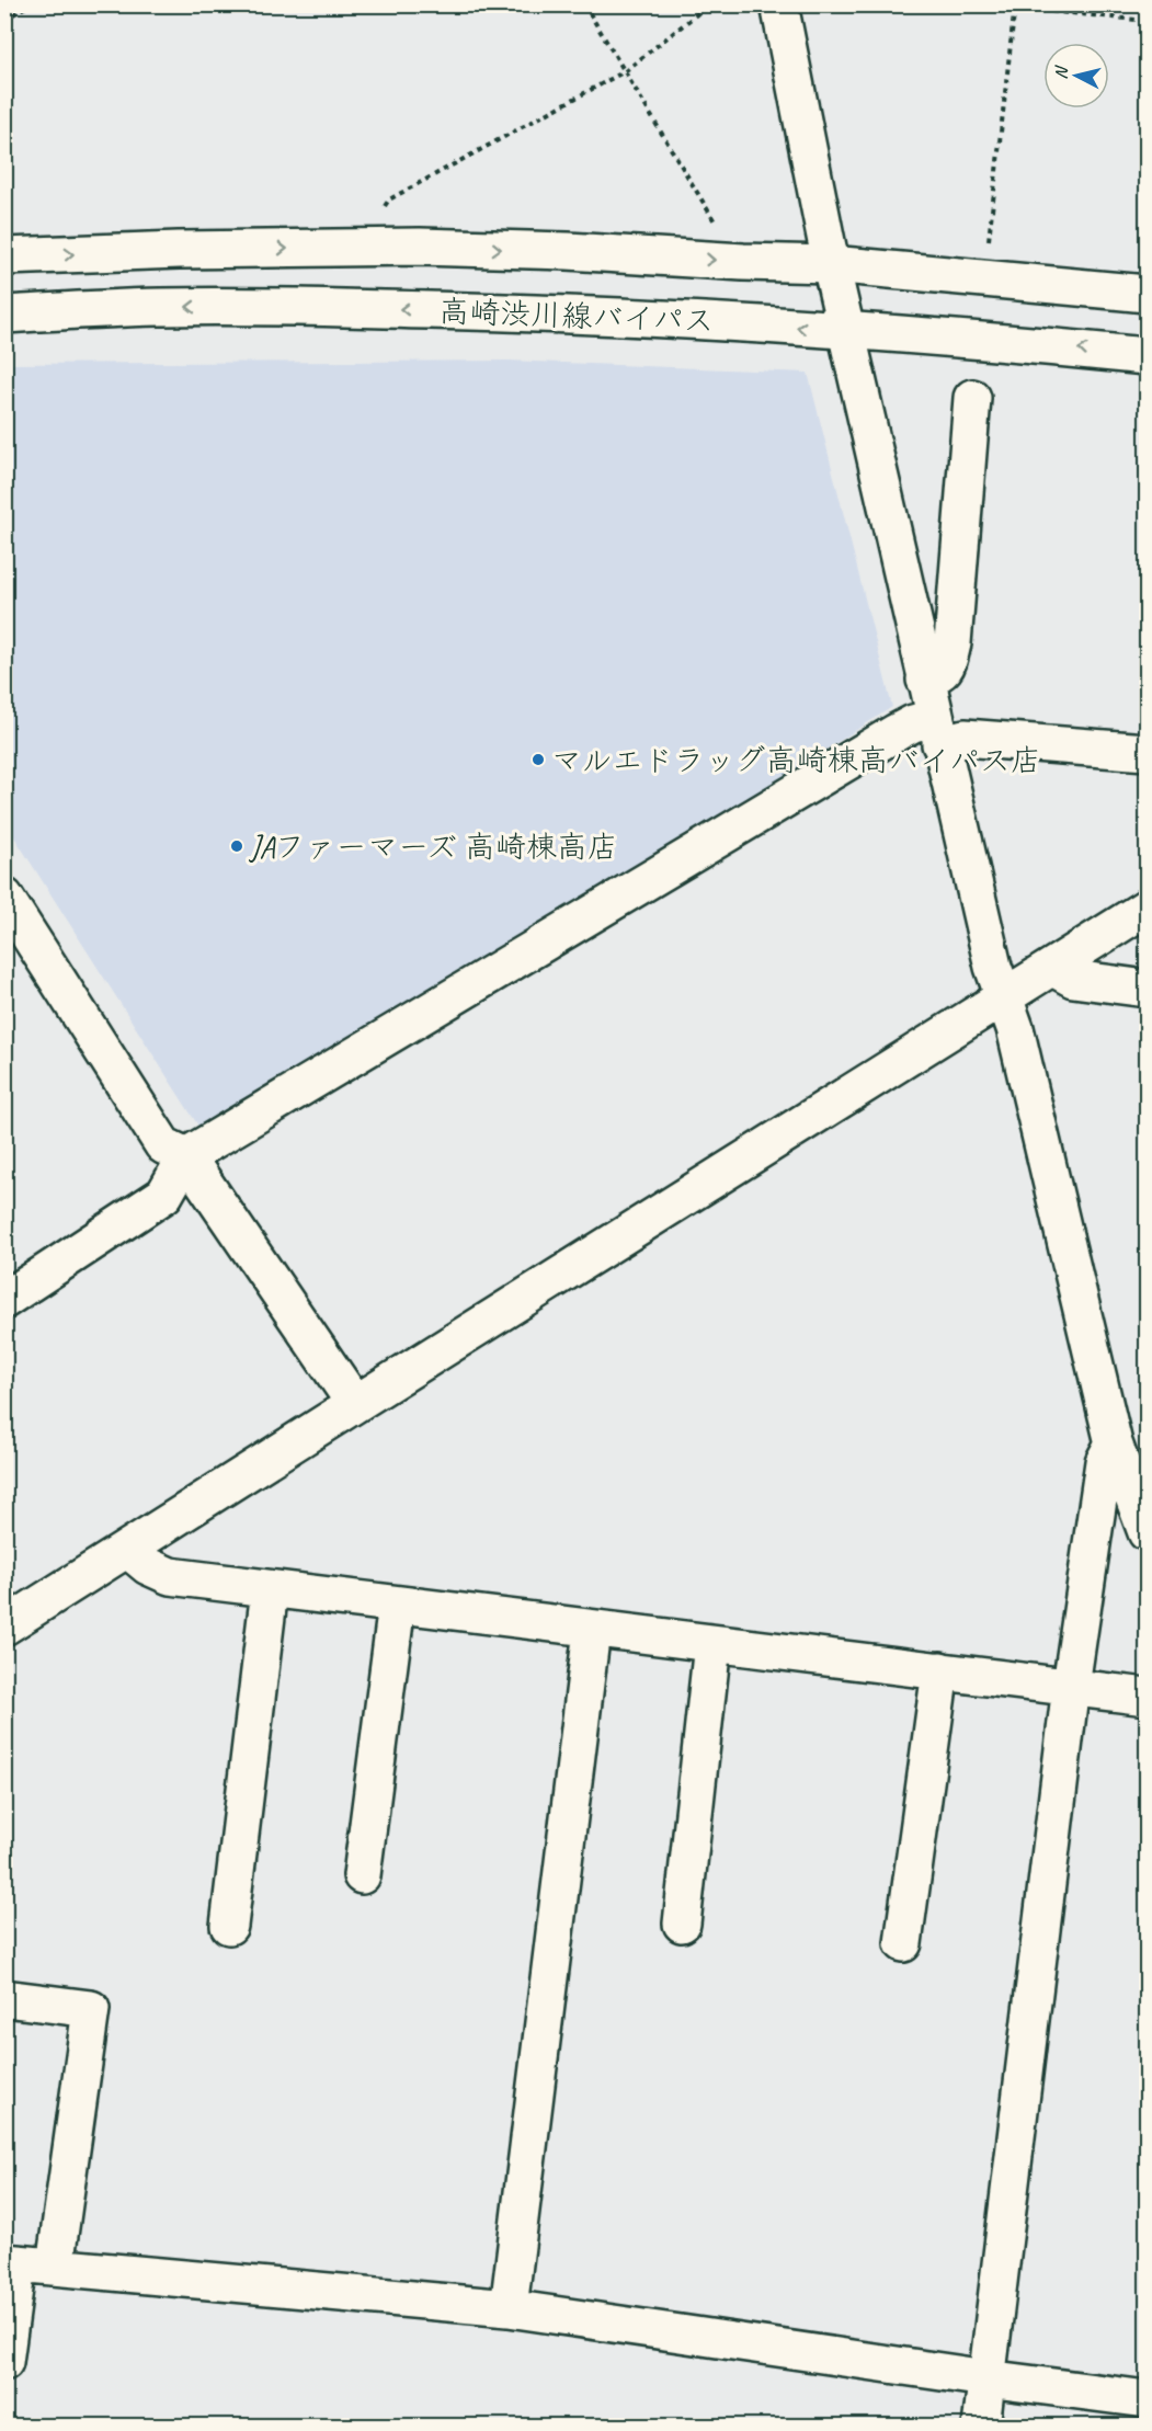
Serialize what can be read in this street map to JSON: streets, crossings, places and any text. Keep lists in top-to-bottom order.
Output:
{
  "streets": {
    "street": ["高崎渋川線バイパス"]
  },
  "places": ["マルエドラッグ高崎棟高バイパス店", "JAファーマーズ 高崎棟高店"],
  "north": "left"
}
